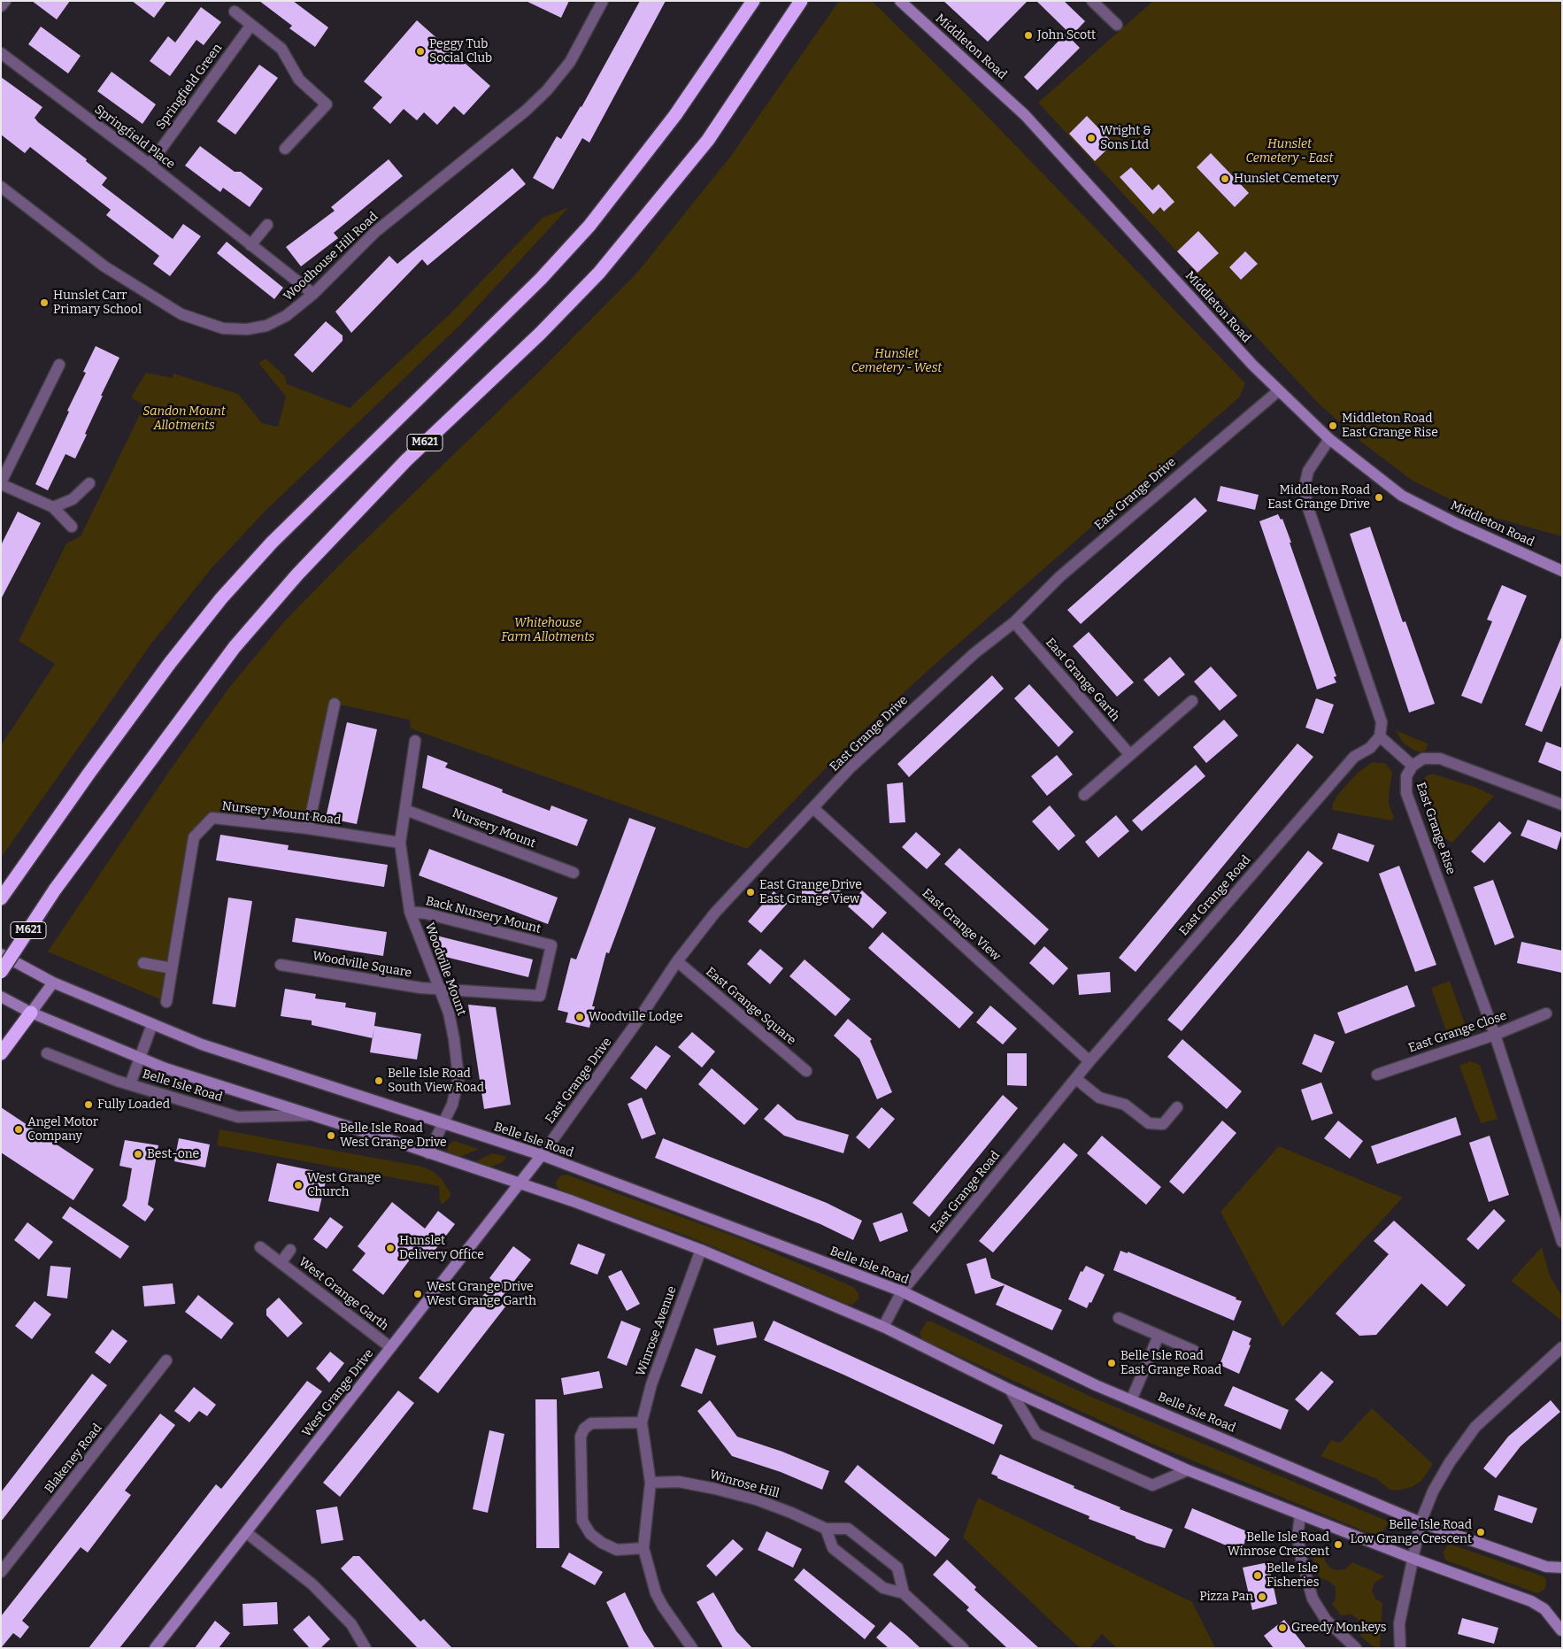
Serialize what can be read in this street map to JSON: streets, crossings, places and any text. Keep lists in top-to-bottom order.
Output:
{
  "streets": {
    "highway": ["M621"],
    "street": [
      "Middleton Road",
      "Springfield Green",
      "Springfield Place",
      "Woodhouse Hill Road",
      "East Grange Drive",
      "East Grange Garth",
      "Nursery Mount Road",
      "Nursery Mount",
      "East Grange Rise",
      "East Grange Road",
      "Back Nursery Mount",
      "East Grange View",
      "Woodville Square",
      "Woodville Mount",
      "East Grange Square",
      "East Grange Close",
      "Belle Isle Road",
      "West Grange Garth",
      "Winrose Avenue",
      "West Grange Drive",
      "Blakeney Road",
      "Winrose Hill"
    ]
  },
  "crossings": [
    ["Middleton Road", "East Grange Drive"],
    ["Springfield Green", "Springfield Place"],
    ["Springfield Place", "Woodhouse Hill Road"],
    ["East Grange Drive", "East Grange Garth"],
    ["East Grange Drive", "East Grange View"],
    ["East Grange Drive", "East Grange Square"],
    ["East Grange Drive", "Belle Isle Road"],
    ["East Grange Drive", "West Grange Drive"],
    ["Nursery Mount Road", "Woodville Mount"],
    ["Nursery Mount", "Woodville Mount"],
    ["East Grange Rise", "East Grange Close"],
    ["East Grange Road", "East Grange View"],
    ["East Grange Road", "Belle Isle Road"],
    ["Back Nursery Mount", "Woodville Square"],
    ["Back Nursery Mount", "Woodville Mount"],
    ["Woodville Square", "Woodville Mount"],
    ["Woodville Mount", "Belle Isle Road"],
    ["Belle Isle Road", "Winrose Avenue"],
    ["Belle Isle Road", "West Grange Drive"],
    ["West Grange Garth", "West Grange Drive"],
    ["Winrose Avenue", "Winrose Hill"]
  ],
  "parks": [
    "Hunslet Cemetery - East",
    "Hunslet Cemetery - West",
    "Sandon Mount Allotments",
    "Whitehouse Farm Allotments"
  ],
  "places": [
    "John Scott",
    "Peggy Tub Social Club",
    "Wright & Sons Ltd",
    "Hunslet Cemetery",
    "Hunslet Carr Primary School",
    "Middleton Road East Grange Rise",
    "Middleton Road East Grange Drive",
    "East Grange Drive East Grange View",
    "Woodville Lodge",
    "Belle Isle Road South View Road",
    "Fully Loaded",
    "Angel Motor Company",
    "Belle Isle Road West Grange Drive",
    "Best-one",
    "West Grange Church",
    "Hunslet Delivery Office",
    "West Grange Drive West Grange Garth",
    "Belle Isle Road East Grange Road",
    "Belle Isle Road Low Grange Crescent",
    "Belle Isle Road Winrose Crescent",
    "Belle Isle Fisheries",
    "Pizza Pan",
    "Greedy Monkeys"
  ]
}
